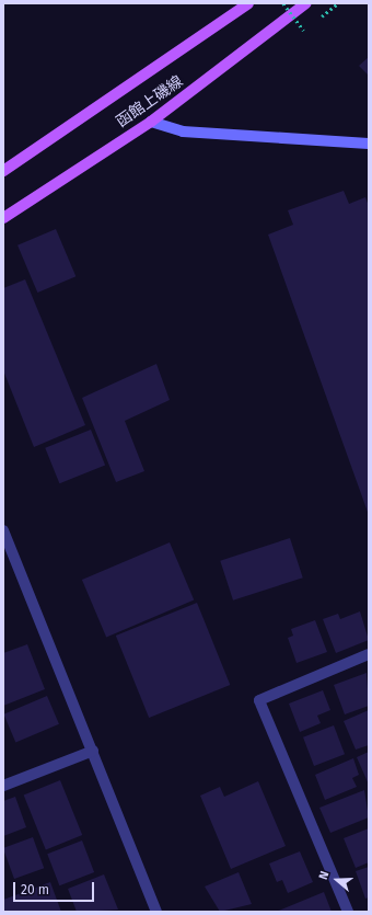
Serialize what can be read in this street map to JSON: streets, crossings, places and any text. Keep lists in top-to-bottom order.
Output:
{
  "streets": {
    "main road": ["函館上磯線"]
  },
  "scale_bar": "20 m",
  "north": "left"
}
